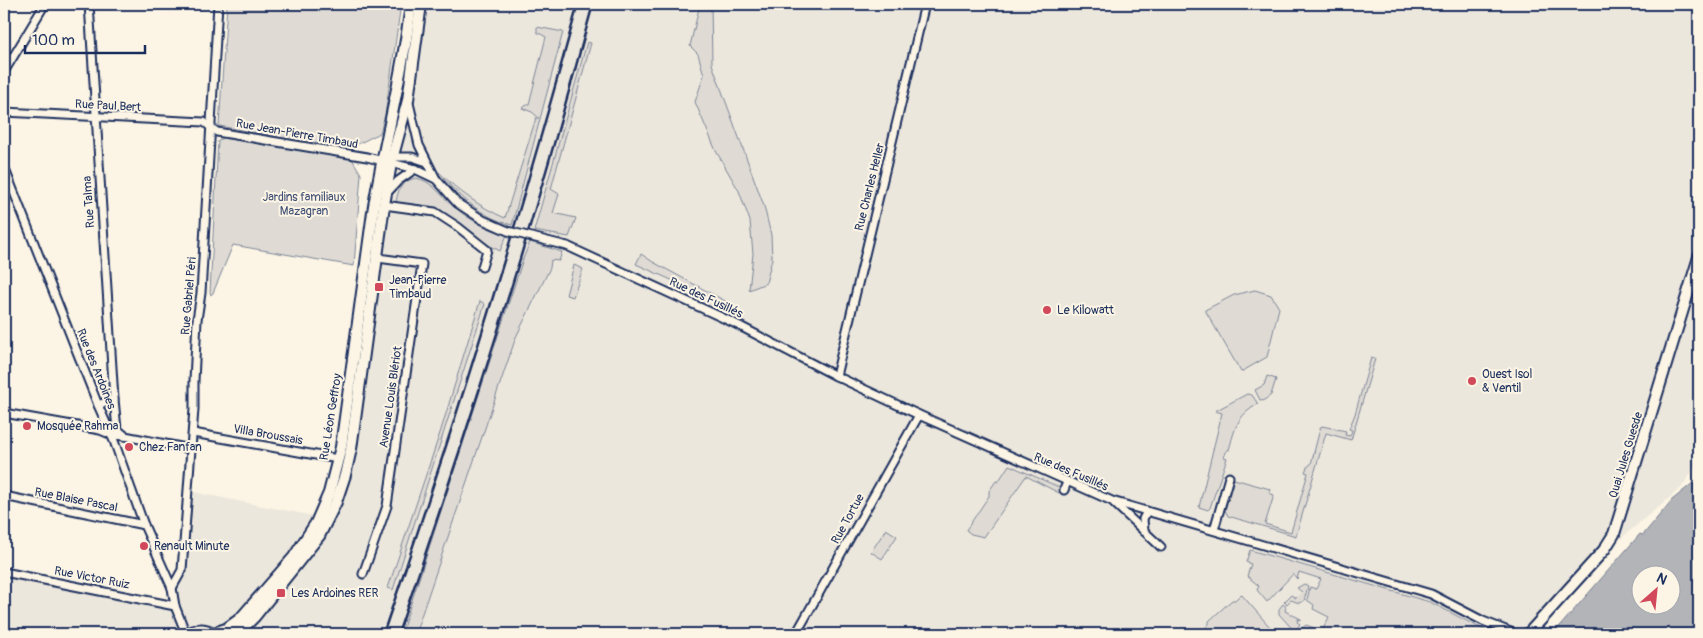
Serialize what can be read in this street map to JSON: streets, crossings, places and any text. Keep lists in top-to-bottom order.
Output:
{
  "streets": {
    "street": [
      "Rue Paul Bert",
      "Rue Jean-Pierre Timbaud",
      "Rue Charles Heller",
      "Rue Talma",
      "Rue Gabriel Péri",
      "Rue des Fusillés",
      "Rue des Ardoines",
      "Avenue Louis Blériot",
      "Rue Léon Geffroy",
      "Villa Broussais",
      "Quai Jules Guesde",
      "Rue Blaise Pascal",
      "Rue Tortue",
      "Rue Victor Ruiz"
    ]
  },
  "crossings": [
    ["Rue Paul Bert", "Rue Jean-Pierre Timbaud"],
    ["Rue Paul Bert", "Rue Talma"],
    ["Rue Paul Bert", "Rue Gabriel Péri"],
    ["Rue Jean-Pierre Timbaud", "Rue Gabriel Péri"],
    ["Rue Jean-Pierre Timbaud", "Rue Léon Geffroy"],
    ["Rue Charles Heller", "Rue des Fusillés"],
    ["Rue Gabriel Péri", "Rue des Ardoines"],
    ["Rue Gabriel Péri", "Villa Broussais"],
    ["Rue des Fusillés", "Rue Tortue"],
    ["Rue des Ardoines", "Rue Blaise Pascal"],
    ["Rue des Ardoines", "Rue Victor Ruiz"],
    ["Avenue Louis Blériot", "Rue Léon Geffroy"],
    ["Rue Léon Geffroy", "Villa Broussais"]
  ],
  "parks": ["Jardins familiaux Mazagran"],
  "places": {
    "transit": ["Jean-Pierre Timbaud", "Les Ardoines RER"],
    "other": [
      "Le Kilowatt",
      "Ouest Isol & Ventil",
      "Mosquée Rahma",
      "Chez Fanfan",
      "Renault Minute"
    ]
  },
  "scale_bar": "100 m",
  "north": "top right"
}
